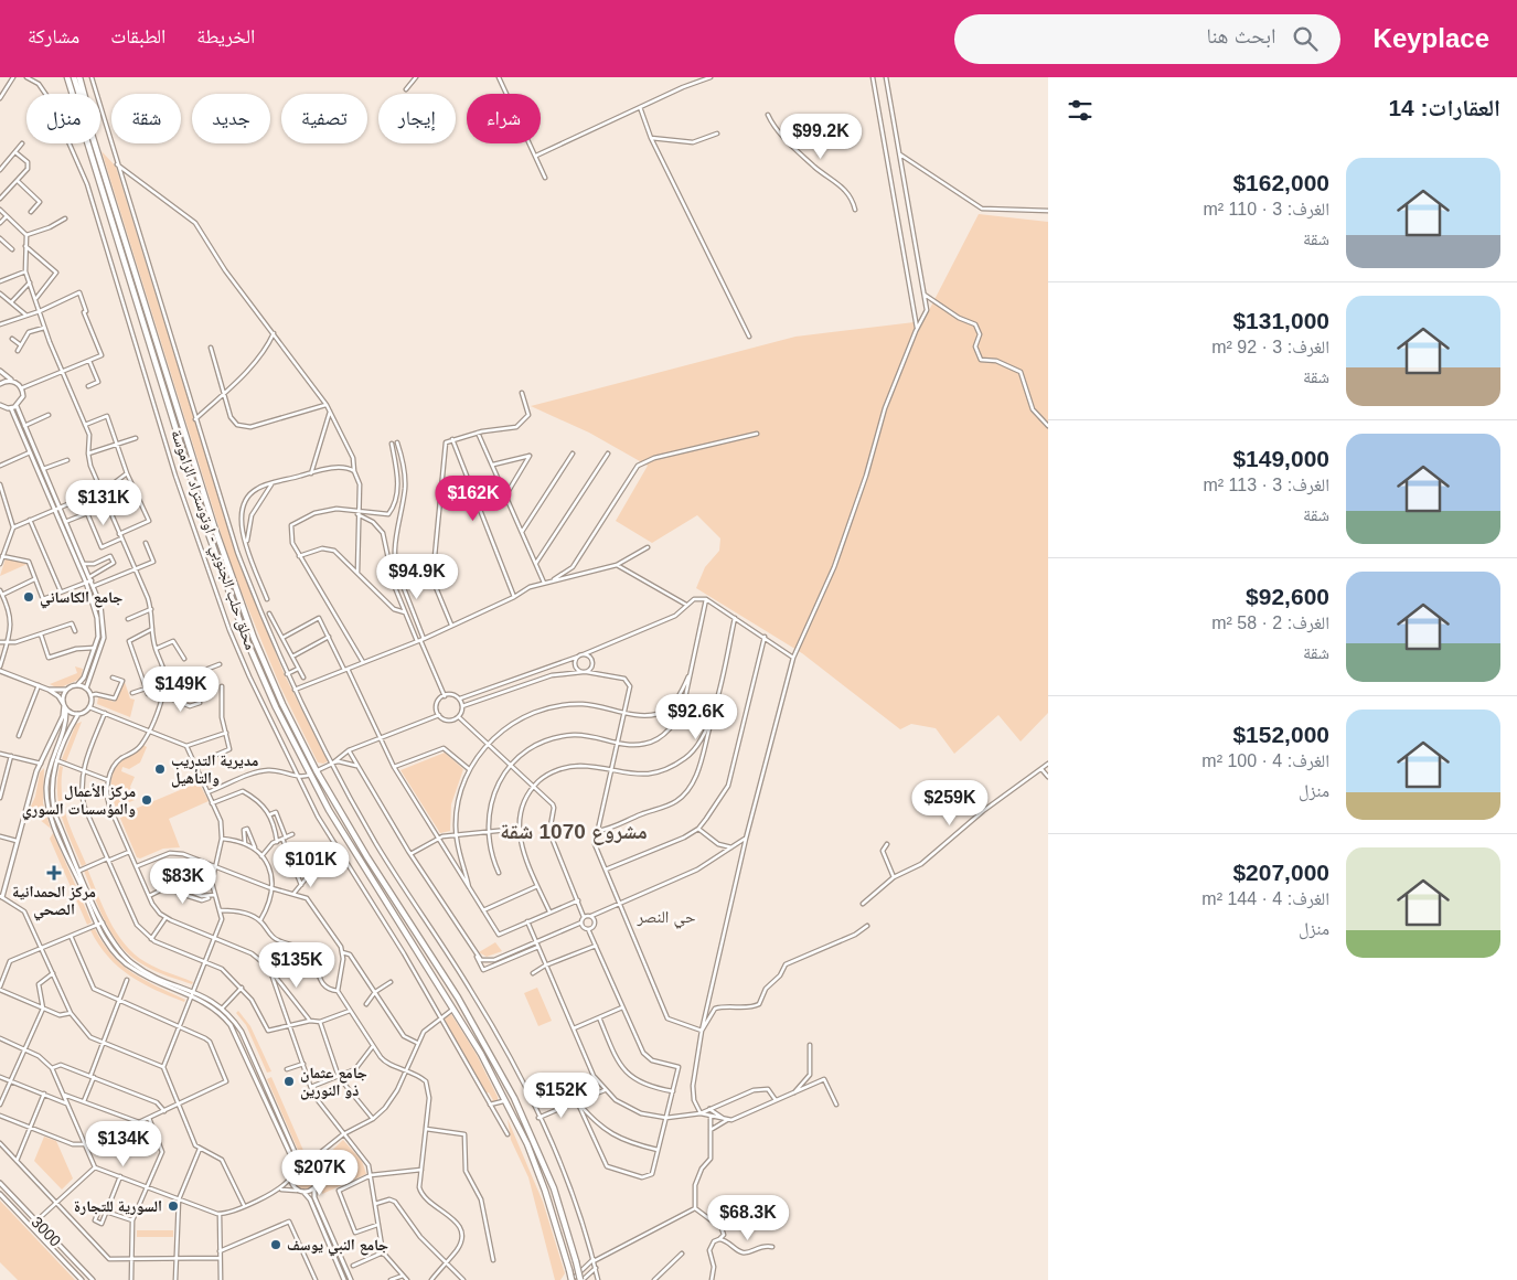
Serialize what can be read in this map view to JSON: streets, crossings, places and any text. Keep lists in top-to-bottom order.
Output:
{
  "streets": {
    "highway": ["محلق حلب الجنوبي - اوتوستراد الراموسة"],
    "street": ["3000"]
  },
  "districts": ["مشروع 1070 شقة", "حي النصر"],
  "places": {
    "other": [
      "جامع الكاساني",
      "مديرية التدريب والتأهيل",
      "مركز الأعمال والمؤسسات السوري",
      "جامع عثمان ذو النورين",
      "السورية للتجارة",
      "جامع النبي يوسف"
    ],
    "health": ["مركز الحمدانية الصحي"]
  },
  "page": {
    "header": "Keyplace",
    "search": "ابحث هنا",
    "nav": ["الخريطة", "الطبقات", "مشاركة"],
    "heading": "العقارات: 14",
    "chip": [
      "شراء",
      "إيجار",
      "تصفية",
      "جديد",
      "شقة",
      "منزل"
    ],
    "price": [
      "$99.2K",
      "$162K",
      "$131K",
      "$94.9K",
      "$149K",
      "$92.6K",
      "$259K",
      "$101K",
      "$83K",
      "$135K",
      "$152K",
      "$134K",
      "$207K",
      "$68.3K"
    ],
    "list": [
      {
        "name": "$162,000",
        "note": "الغرف: 3 · 110 m² · شقة"
      },
      {
        "name": "$131,000",
        "note": "الغرف: 3 · 92 m² · شقة"
      },
      {
        "name": "$149,000",
        "note": "الغرف: 3 · 113 m² · شقة"
      },
      {
        "name": "$92,600",
        "note": "الغرف: 2 · 58 m² · شقة"
      },
      {
        "name": "$152,000",
        "note": "الغرف: 4 · 100 m² · منزل"
      },
      {
        "name": "$207,000",
        "note": "الغرف: 4 · 144 m² · منزل"
      }
    ]
  }
}
